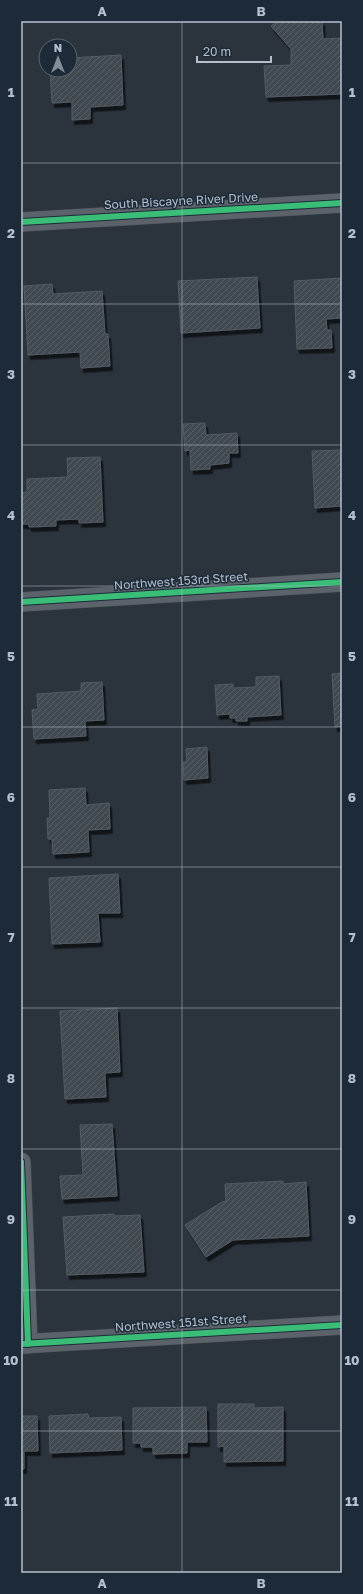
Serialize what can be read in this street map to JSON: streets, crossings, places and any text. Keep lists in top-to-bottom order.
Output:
{
  "streets": {
    "street": ["South Biscayne River Drive", "Northwest 153rd Street", "Northwest 151st Street"]
  },
  "scale_bar": "20 m",
  "north": "top",
  "grid": {
    "columns": ["A", "B"],
    "rows": [
      "1",
      "2",
      "3",
      "4",
      "5",
      "6",
      "7",
      "8",
      "9",
      "10",
      "11"
    ]
  }
}
